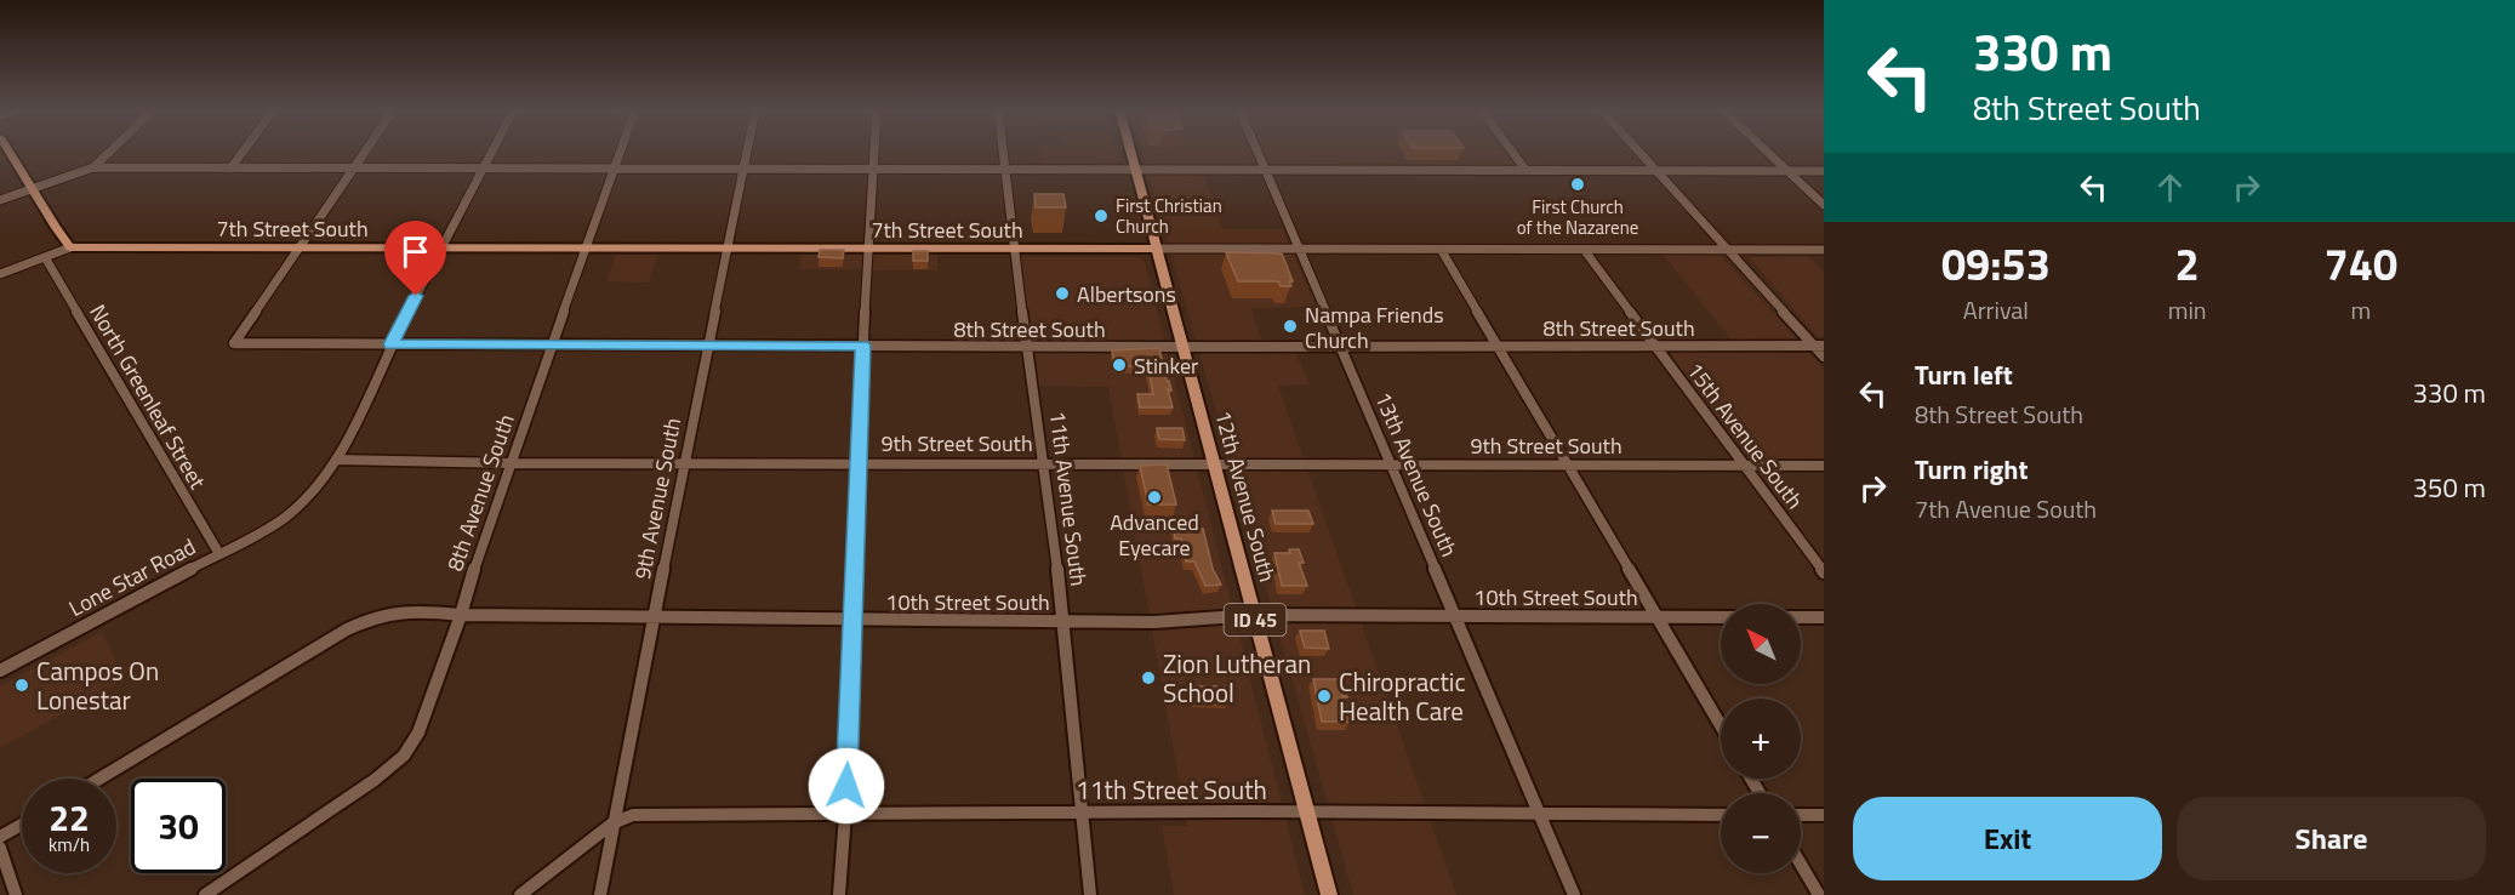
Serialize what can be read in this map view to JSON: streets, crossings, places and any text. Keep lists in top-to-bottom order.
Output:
{
  "streets": {
    "main road": ["7th Street South", "12th Avenue South", "ID 45"],
    "street": [
      "8th Street South",
      "North Greenleaf Street",
      "15th Avenue South",
      "9th Street South",
      "13th Avenue South",
      "8th Avenue South",
      "9th Avenue South",
      "11th Avenue South",
      "Lone Star Road",
      "10th Street South",
      "11th Street South"
    ]
  },
  "crossings": [
    ["7th Street South", "15th Avenue South"],
    ["7th Street South", "13th Avenue South"],
    ["7th Street South", "8th Avenue South"],
    ["7th Street South", "12th Avenue South"],
    ["7th Street South", "9th Avenue South"],
    ["7th Street South", "11th Avenue South"],
    ["7th Street South", "Lone Star Road"],
    ["8th Street South", "15th Avenue South"],
    ["8th Street South", "13th Avenue South"],
    ["8th Street South", "8th Avenue South"],
    ["8th Street South", "12th Avenue South"],
    ["8th Street South", "9th Avenue South"],
    ["8th Street South", "11th Avenue South"],
    ["8th Street South", "Lone Star Road"],
    ["North Greenleaf Street", "Lone Star Road"],
    ["15th Avenue South", "9th Street South"],
    ["9th Street South", "13th Avenue South"],
    ["9th Street South", "8th Avenue South"],
    ["9th Street South", "12th Avenue South"],
    ["9th Street South", "9th Avenue South"],
    ["9th Street South", "11th Avenue South"],
    ["9th Street South", "Lone Star Road"],
    ["13th Avenue South", "10th Street South"],
    ["13th Avenue South", "11th Street South"],
    ["8th Avenue South", "10th Street South"],
    ["12th Avenue South", "10th Street South"],
    ["12th Avenue South", "11th Street South"],
    ["9th Avenue South", "10th Street South"],
    ["9th Avenue South", "11th Street South"],
    ["11th Avenue South", "10th Street South"],
    ["11th Avenue South", "11th Street South"]
  ],
  "places": [
    "First Church of the Nazarene",
    "First Christian Church",
    "Albertsons",
    "Nampa Friends Church",
    "Stinker",
    "Advanced Eyecare",
    "Zion Lutheran School",
    "Campos On Lonestar",
    "Chiropractic Health Care"
  ],
  "north": "top left",
  "page": {
    "turn": ["330 m", "8th Street South"],
    "eta": [
      "09:53",
      "Arrival",
      "2",
      "min",
      "740",
      "m"
    ],
    "list": [
      {
        "name": "Turn left",
        "note": "8th Street South",
        "value": "330 m"
      },
      {
        "name": "Turn right",
        "note": "7th Avenue South",
        "value": "350 m"
      }
    ],
    "map_buttons": ["+", "−"],
    "speed": "22 km/h",
    "limit": "30",
    "buttons": ["Exit", "Share"]
  }
}
